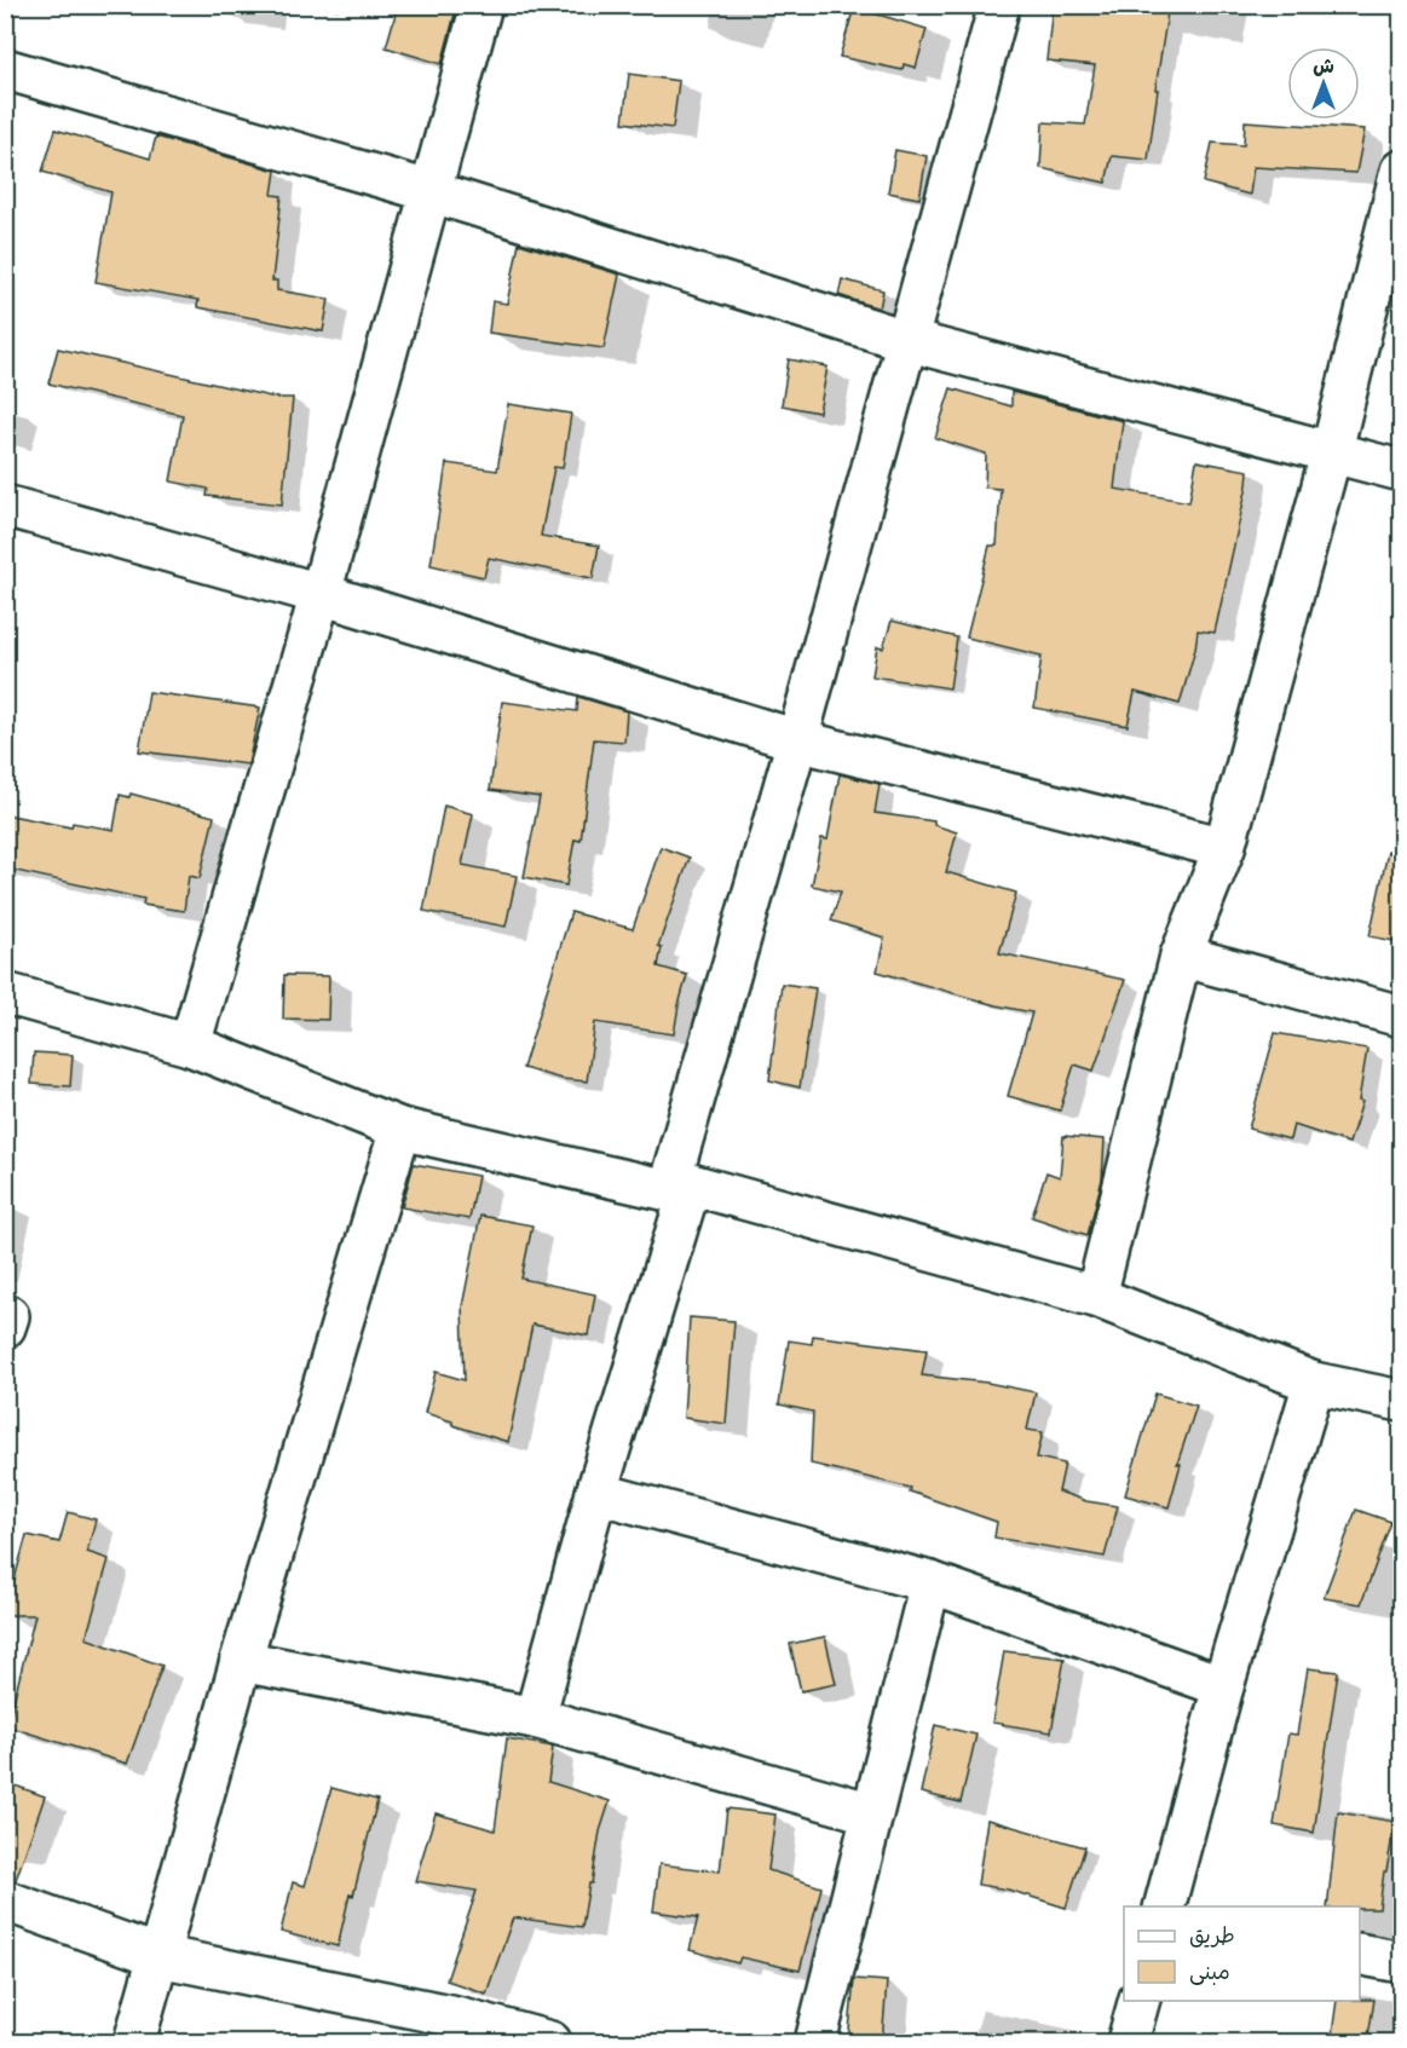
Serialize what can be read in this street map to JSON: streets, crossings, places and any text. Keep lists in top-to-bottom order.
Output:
{
  "legend": ["طريق", "مبنى"],
  "north": "top"
}
